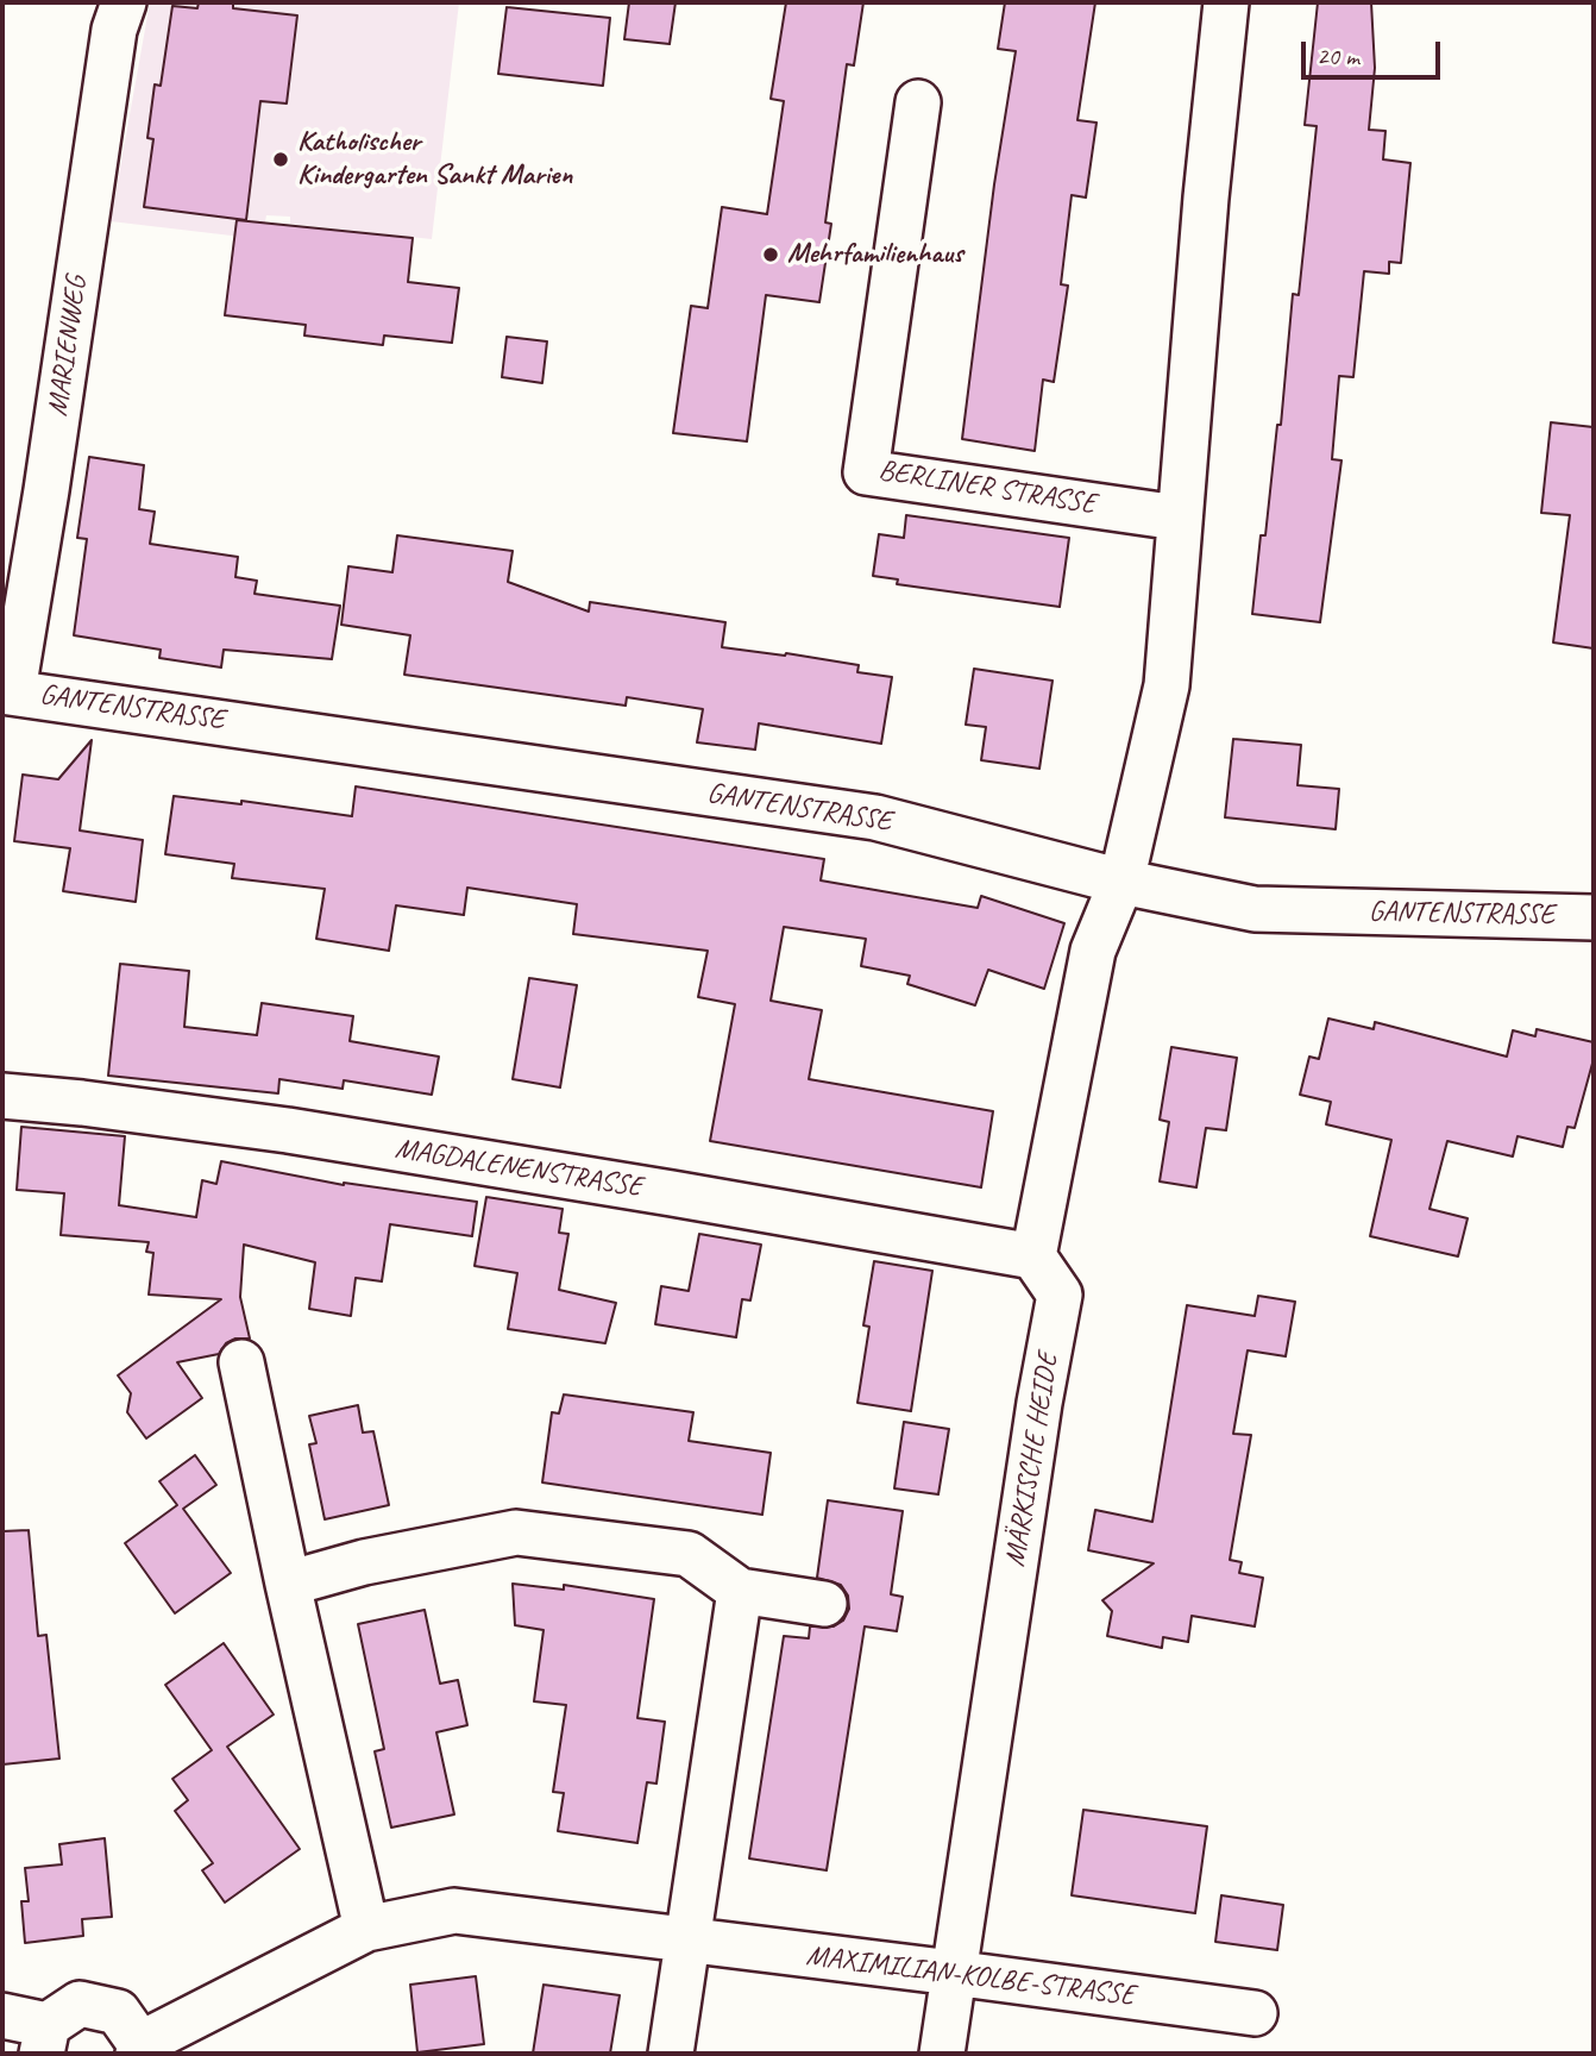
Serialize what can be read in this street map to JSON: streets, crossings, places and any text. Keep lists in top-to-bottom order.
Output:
{
  "streets": {
    "street": [
      "MARIENWEG",
      "BERLINER STRASSE",
      "GANTENSTRASSE",
      "MAGDALENENSTRASSE",
      "MÄRKISCHE HEIDE",
      "MAXIMILIAN-KOLBE-STRASSE"
    ]
  },
  "crossings": [
    ["MARIENWEG", "GANTENSTRASSE"],
    ["MAGDALENENSTRASSE", "MÄRKISCHE HEIDE"],
    ["MÄRKISCHE HEIDE", "MAXIMILIAN-KOLBE-STRASSE"]
  ],
  "places": ["Katholischer Kindergarten Sankt Marien", "Mehrfamilienhaus"],
  "scale_bar": "20 m"
}
